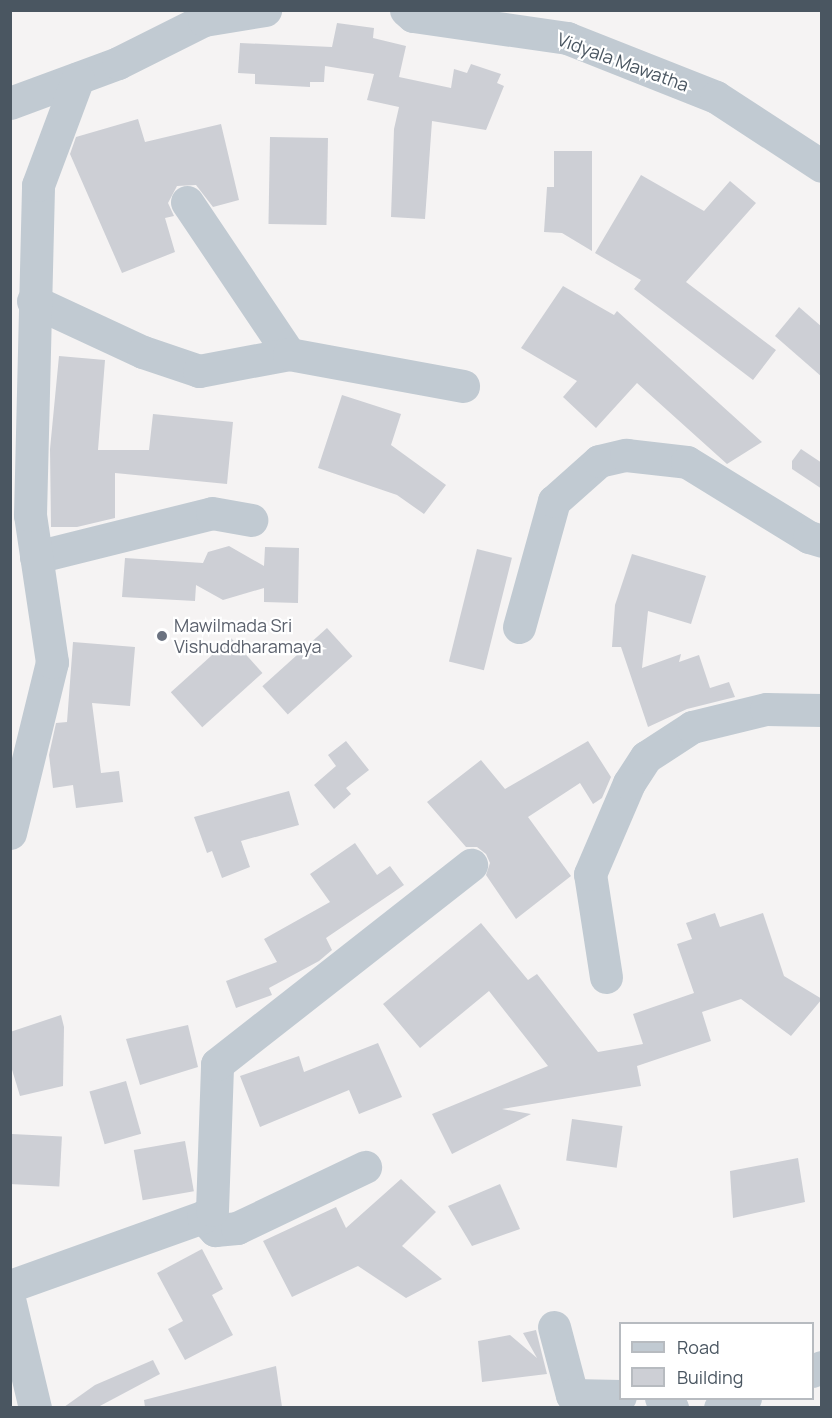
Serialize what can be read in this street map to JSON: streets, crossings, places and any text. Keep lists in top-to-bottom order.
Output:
{
  "streets": {
    "street": ["Vidyala Mawatha"]
  },
  "places": ["Mawilmada Sri Vishuddharamaya"],
  "legend": ["Road", "Building"]
}
